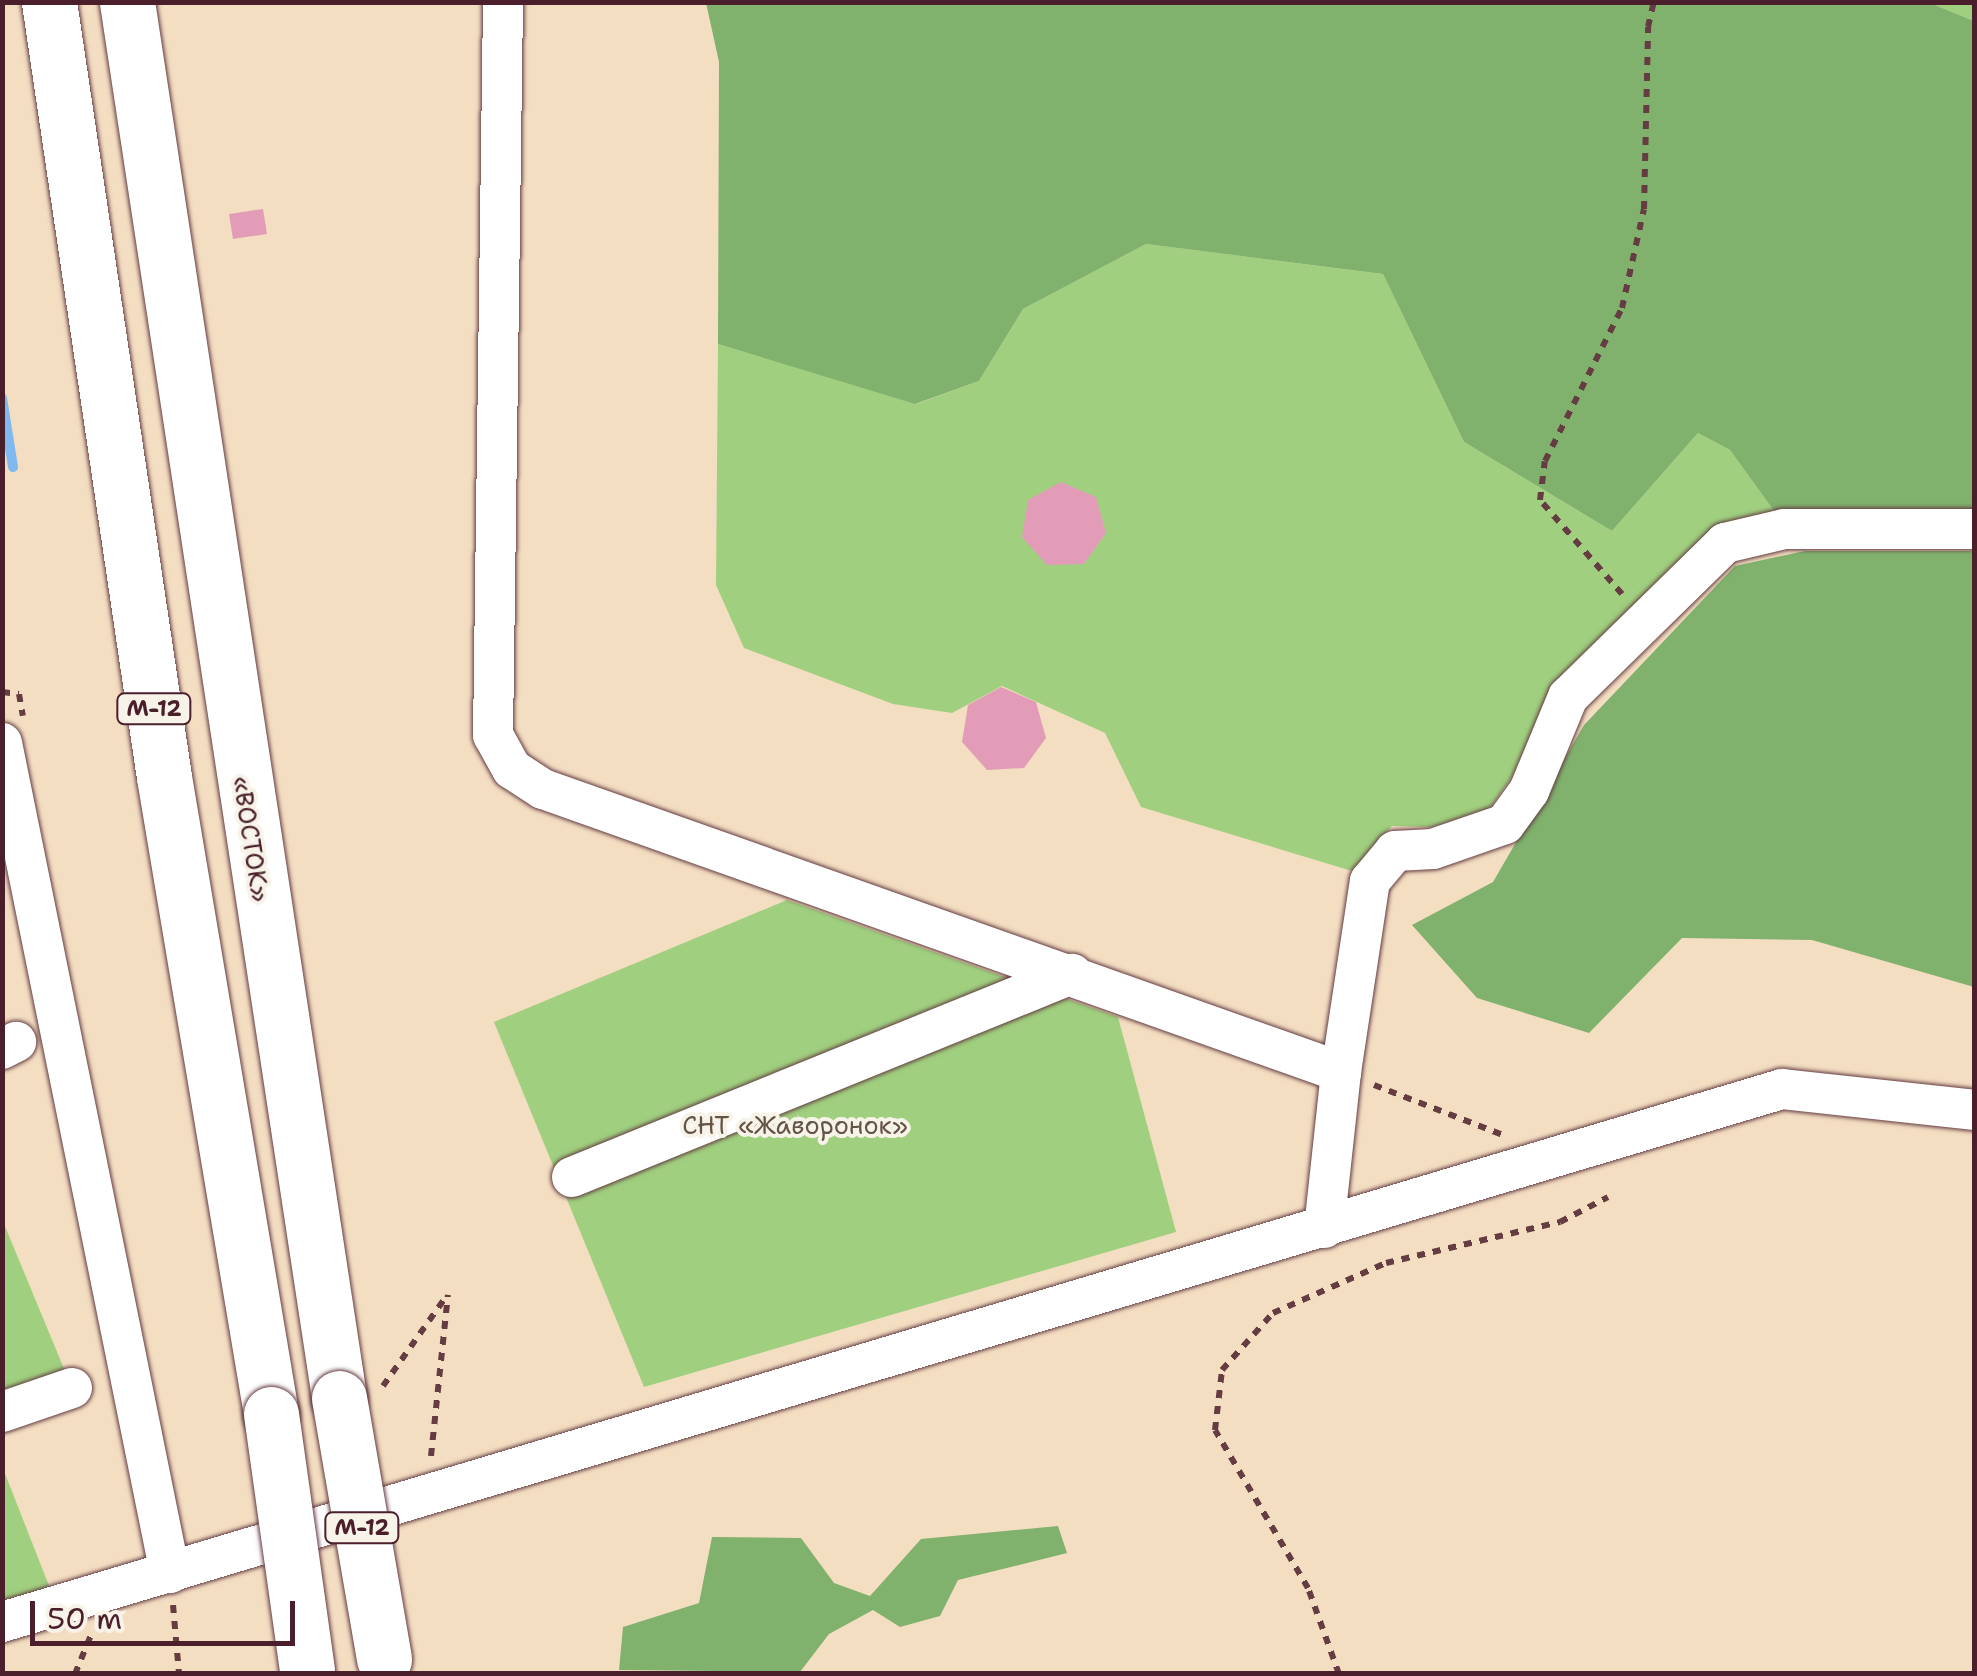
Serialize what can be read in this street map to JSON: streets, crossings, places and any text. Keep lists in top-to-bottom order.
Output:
{
  "streets": {
    "highway": ["М-12", "«ВОСТОК»"]
  },
  "parks": ["СНТ «Жаворонок»"],
  "scale_bar": "50 m"
}
